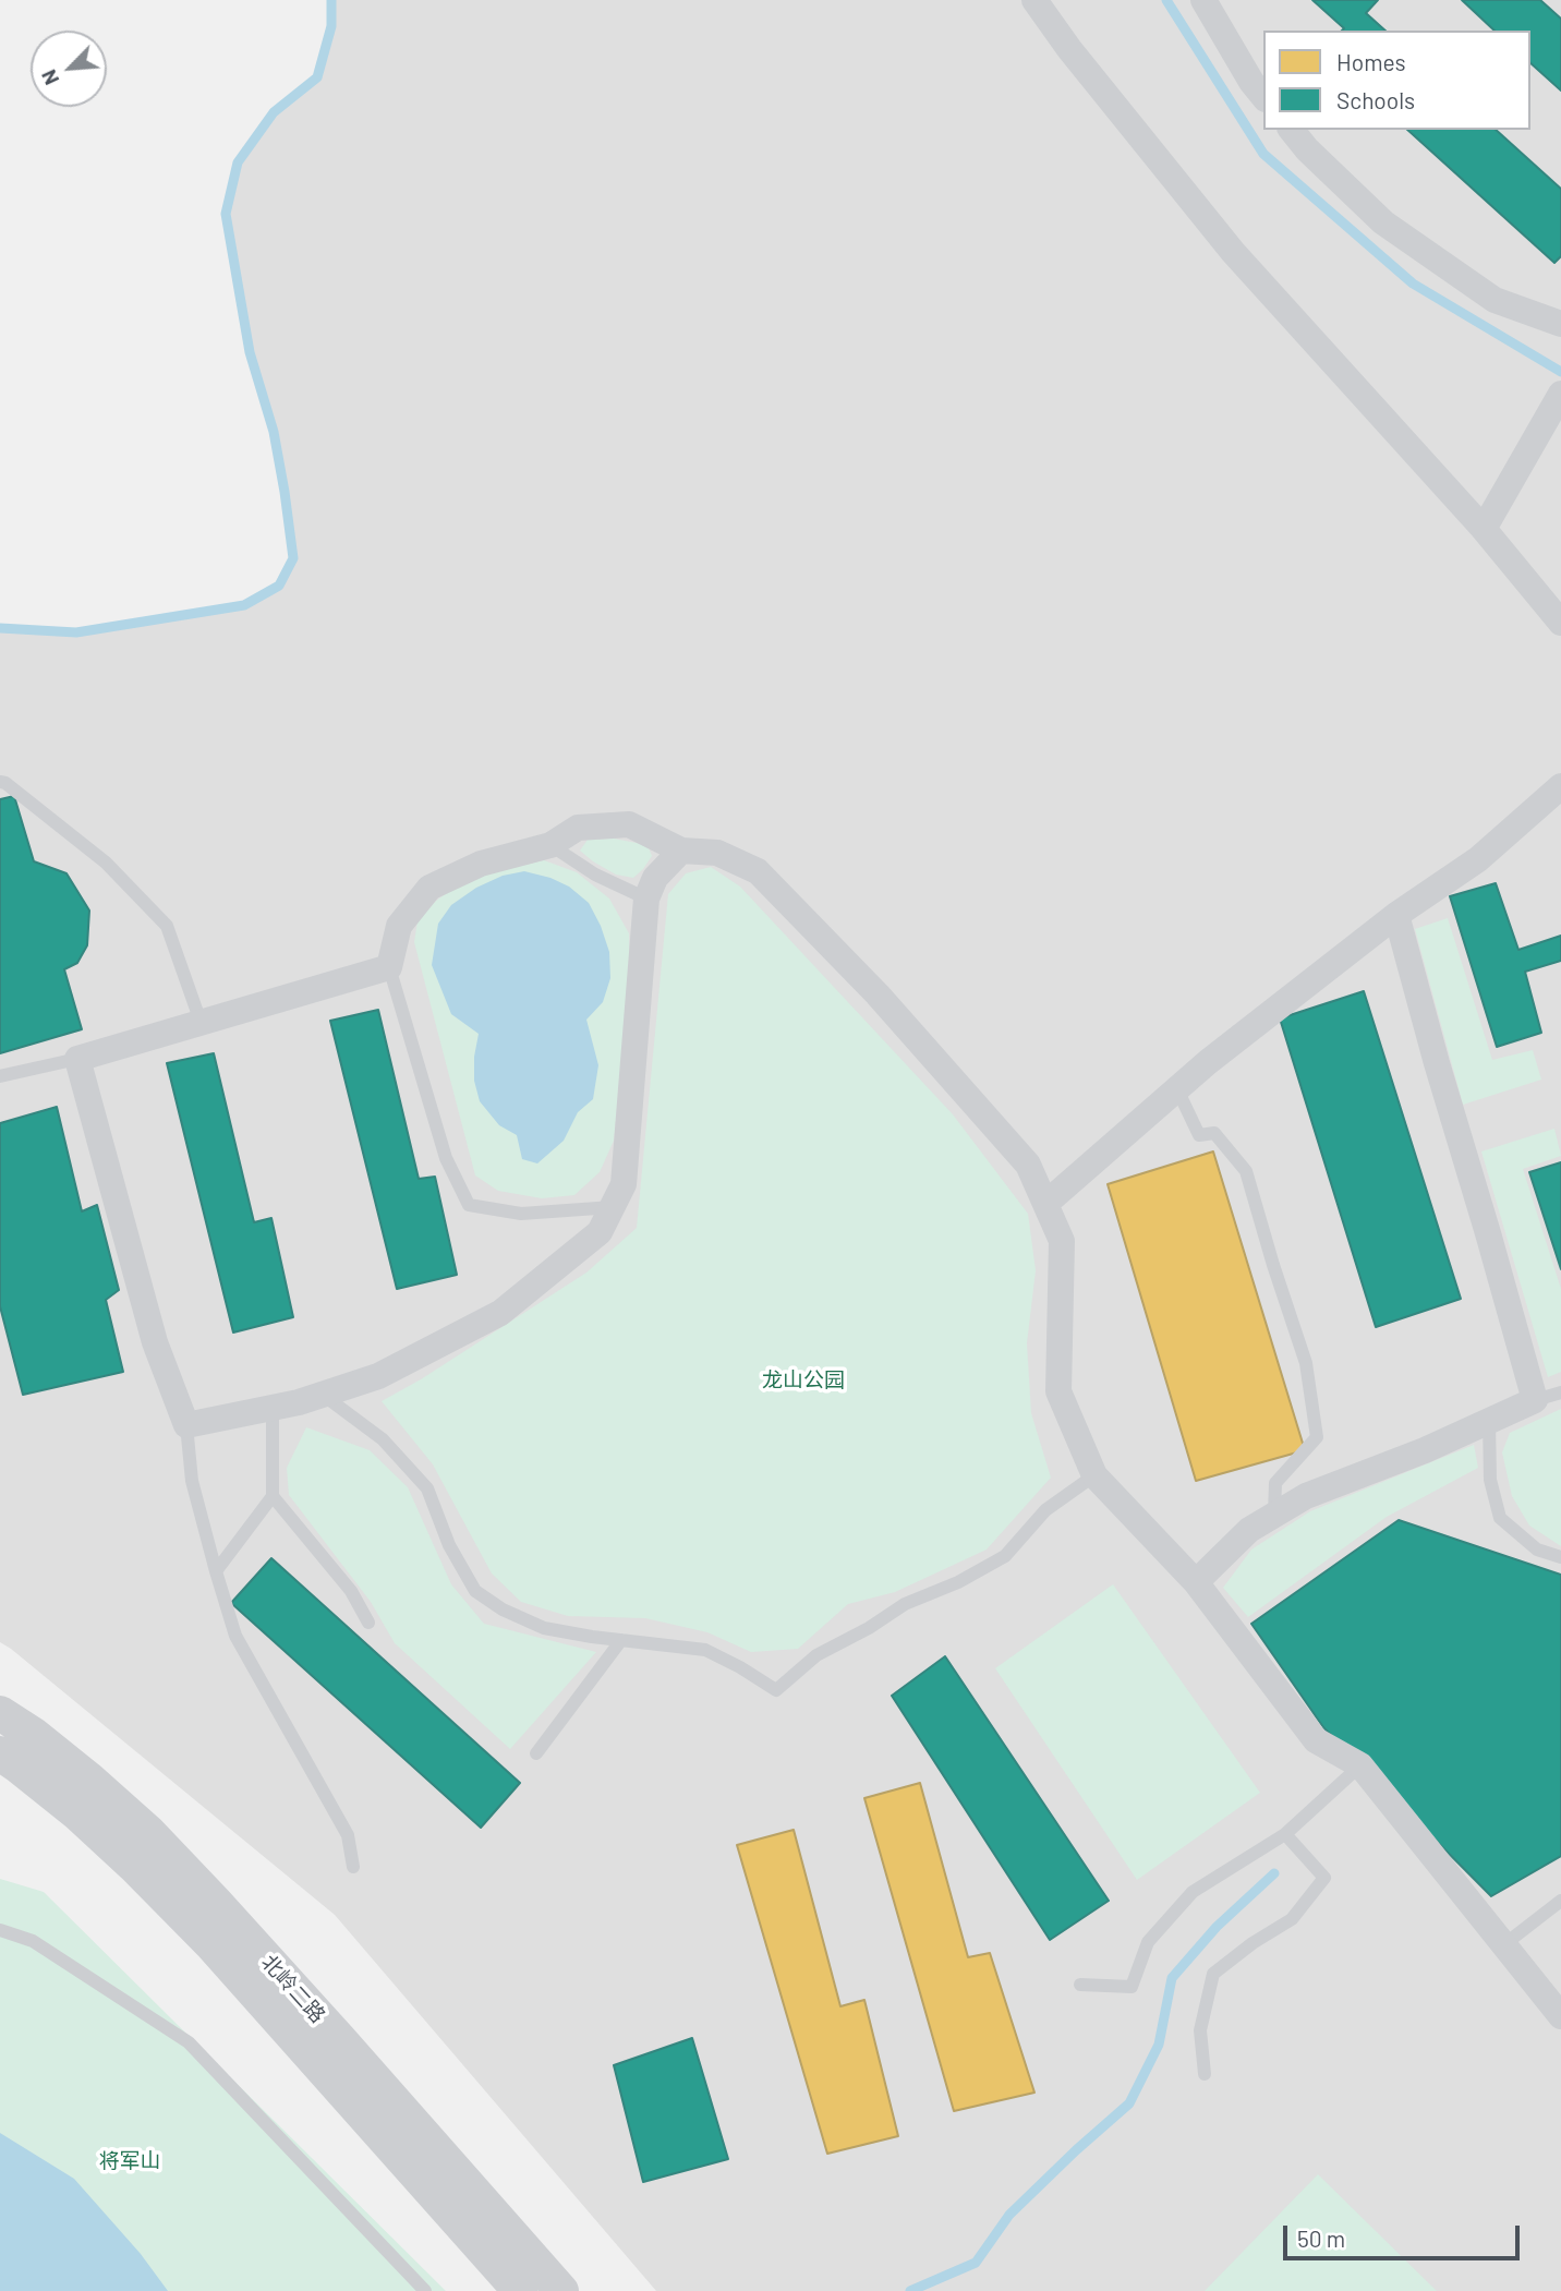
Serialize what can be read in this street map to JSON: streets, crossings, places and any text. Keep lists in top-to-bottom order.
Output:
{
  "streets": {
    "street": ["北岭二路"]
  },
  "parks": ["龙山公园", "将军山"],
  "legend": ["Homes", "Schools"],
  "scale_bar": "50 m",
  "north": "bottom left"
}
